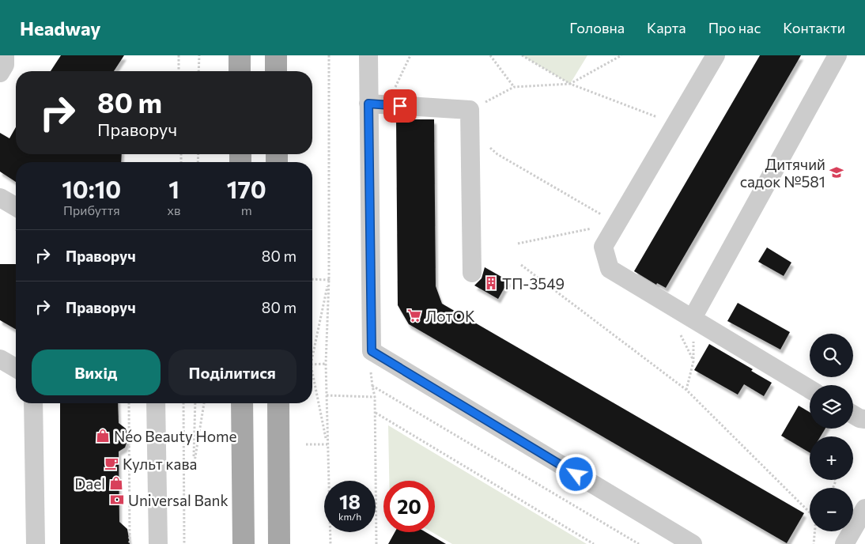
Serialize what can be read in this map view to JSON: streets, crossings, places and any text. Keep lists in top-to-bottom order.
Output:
{
  "places": {
    "school or university": ["Дитячий садок №581"],
    "building": ["ТП-3549"],
    "supermarket": ["ЛотОК"],
    "shop": ["Néo Beauty Home", "Dael"],
    "cafe": ["Культ кава"],
    "bank": ["Universal Bank"]
  },
  "page": {
    "header": "Headway",
    "nav": [
      "Головна",
      "Карта",
      "Про нас",
      "Контакти"
    ],
    "turn": ["80 m", "Праворуч"],
    "eta": [
      "10:10",
      "Прибуття",
      "1",
      "хв",
      "170",
      "m"
    ],
    "list": [
      {
        "name": "Праворуч",
        "value": "80 m"
      },
      {
        "name": "Праворуч",
        "value": "80 m"
      }
    ],
    "map_buttons": ["+", "−"],
    "buttons": ["Вихід", "Поділитися"],
    "speed": "18 km/h",
    "limit": "20"
  }
}
